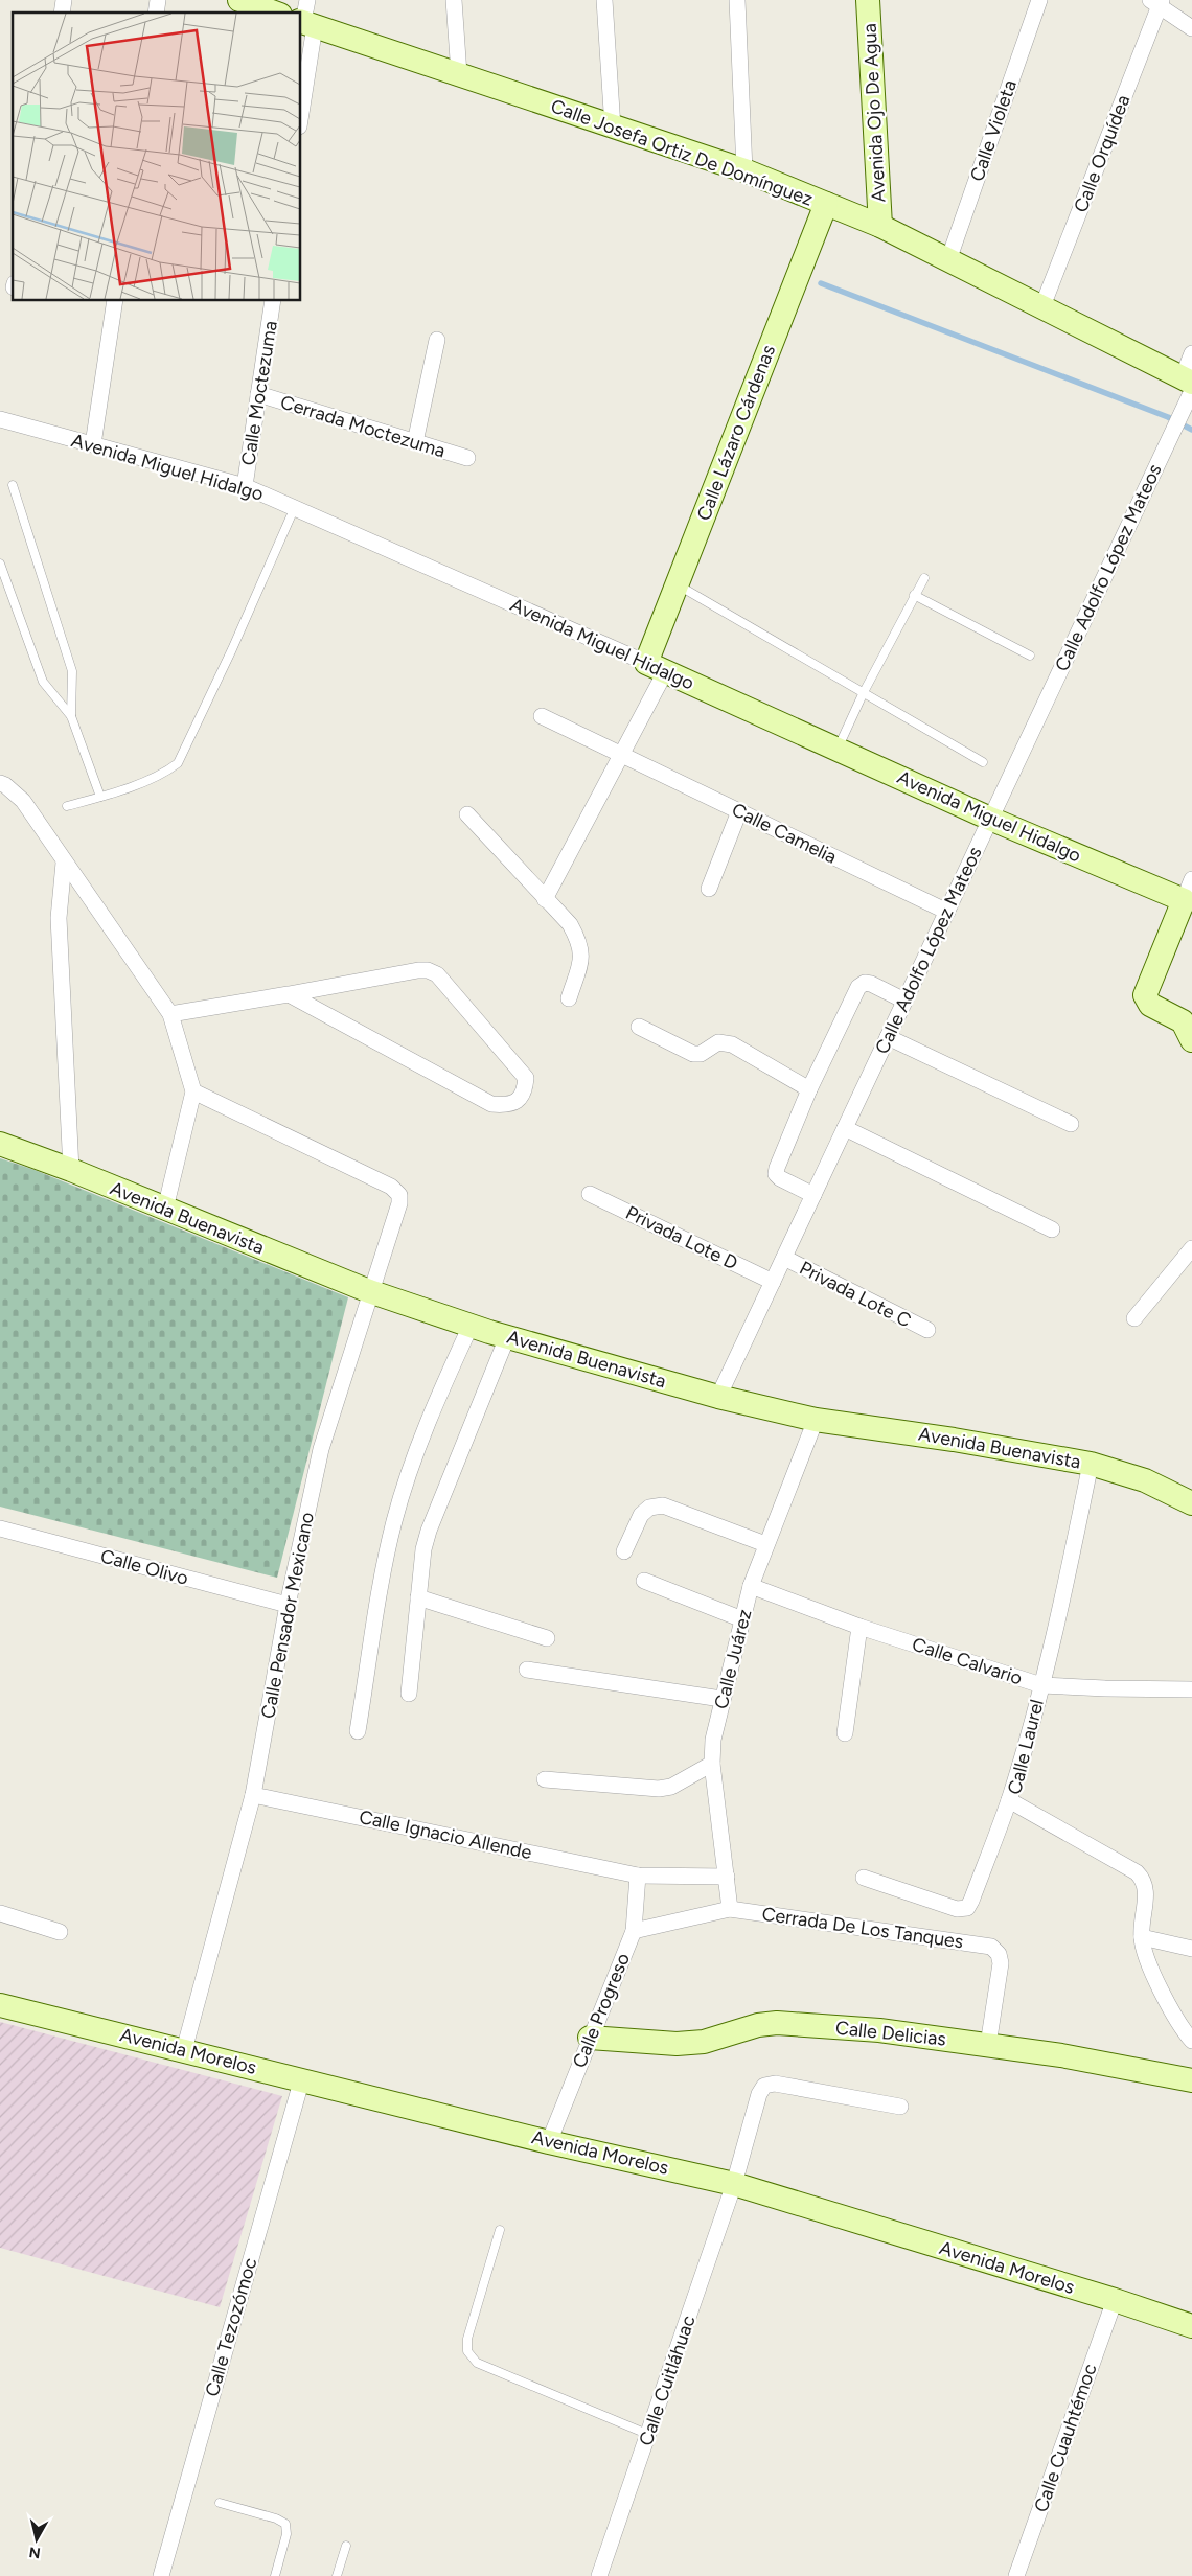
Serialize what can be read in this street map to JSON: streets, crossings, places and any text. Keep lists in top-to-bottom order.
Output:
{
  "streets": {
    "street": [
      "Avenida Ojo De Agua",
      "Calle Violeta",
      "Calle Josefa Ortiz De Domínguez",
      "Calle Orquídea",
      "Calle Moctezuma",
      "Cerrada Moctezuma",
      "Calle Lázaro Cárdenas",
      "Avenida Miguel Hidalgo",
      "Calle Adolfo López Mateos",
      "Calle Camelia",
      "Avenida Buenavista",
      "Privada Lote D",
      "Privada Lote C",
      "Calle Olivo",
      "Calle Pensador Mexicano",
      "Calle Juárez",
      "Calle Calvario",
      "Calle Laurel",
      "Calle Ignacio Allende",
      "Cerrada De Los Tanques",
      "Calle Progreso",
      "Calle Delicias",
      "Avenida Morelos",
      "Calle Tezozómoc",
      "Calle Cuitláhuac",
      "Calle Cuauhtémoc"
    ]
  },
  "crossings": [
    ["Avenida Ojo De Agua", "Calle Josefa Ortiz De Domínguez"],
    ["Calle Violeta", "Calle Josefa Ortiz De Domínguez"],
    ["Calle Josefa Ortiz De Domínguez", "Calle Orquídea"],
    ["Calle Josefa Ortiz De Domínguez", "Calle Lázaro Cárdenas"],
    ["Calle Josefa Ortiz De Domínguez", "Calle Adolfo López Mateos"],
    ["Calle Moctezuma", "Cerrada Moctezuma"],
    ["Calle Moctezuma", "Avenida Miguel Hidalgo"],
    ["Calle Lázaro Cárdenas", "Avenida Miguel Hidalgo"],
    ["Avenida Miguel Hidalgo", "Calle Adolfo López Mateos"],
    ["Calle Adolfo López Mateos", "Calle Camelia"],
    ["Calle Adolfo López Mateos", "Avenida Buenavista"],
    ["Calle Adolfo López Mateos", "Privada Lote D"],
    ["Calle Adolfo López Mateos", "Privada Lote C"],
    ["Avenida Buenavista", "Calle Pensador Mexicano"],
    ["Avenida Buenavista", "Calle Juárez"],
    ["Avenida Buenavista", "Calle Laurel"],
    ["Calle Olivo", "Calle Pensador Mexicano"],
    ["Calle Pensador Mexicano", "Calle Ignacio Allende"],
    ["Calle Pensador Mexicano", "Avenida Morelos"],
    ["Calle Juárez", "Calle Calvario"],
    ["Calle Juárez", "Calle Ignacio Allende"],
    ["Calle Juárez", "Cerrada De Los Tanques"],
    ["Calle Calvario", "Calle Laurel"],
    ["Calle Ignacio Allende", "Calle Progreso"],
    ["Cerrada De Los Tanques", "Calle Progreso"],
    ["Cerrada De Los Tanques", "Calle Delicias"],
    ["Calle Progreso", "Calle Delicias"],
    ["Calle Progreso", "Avenida Morelos"],
    ["Avenida Morelos", "Calle Tezozómoc"],
    ["Avenida Morelos", "Calle Cuitláhuac"],
    ["Avenida Morelos", "Calle Cuauhtémoc"]
  ],
  "north": "bottom"
}
